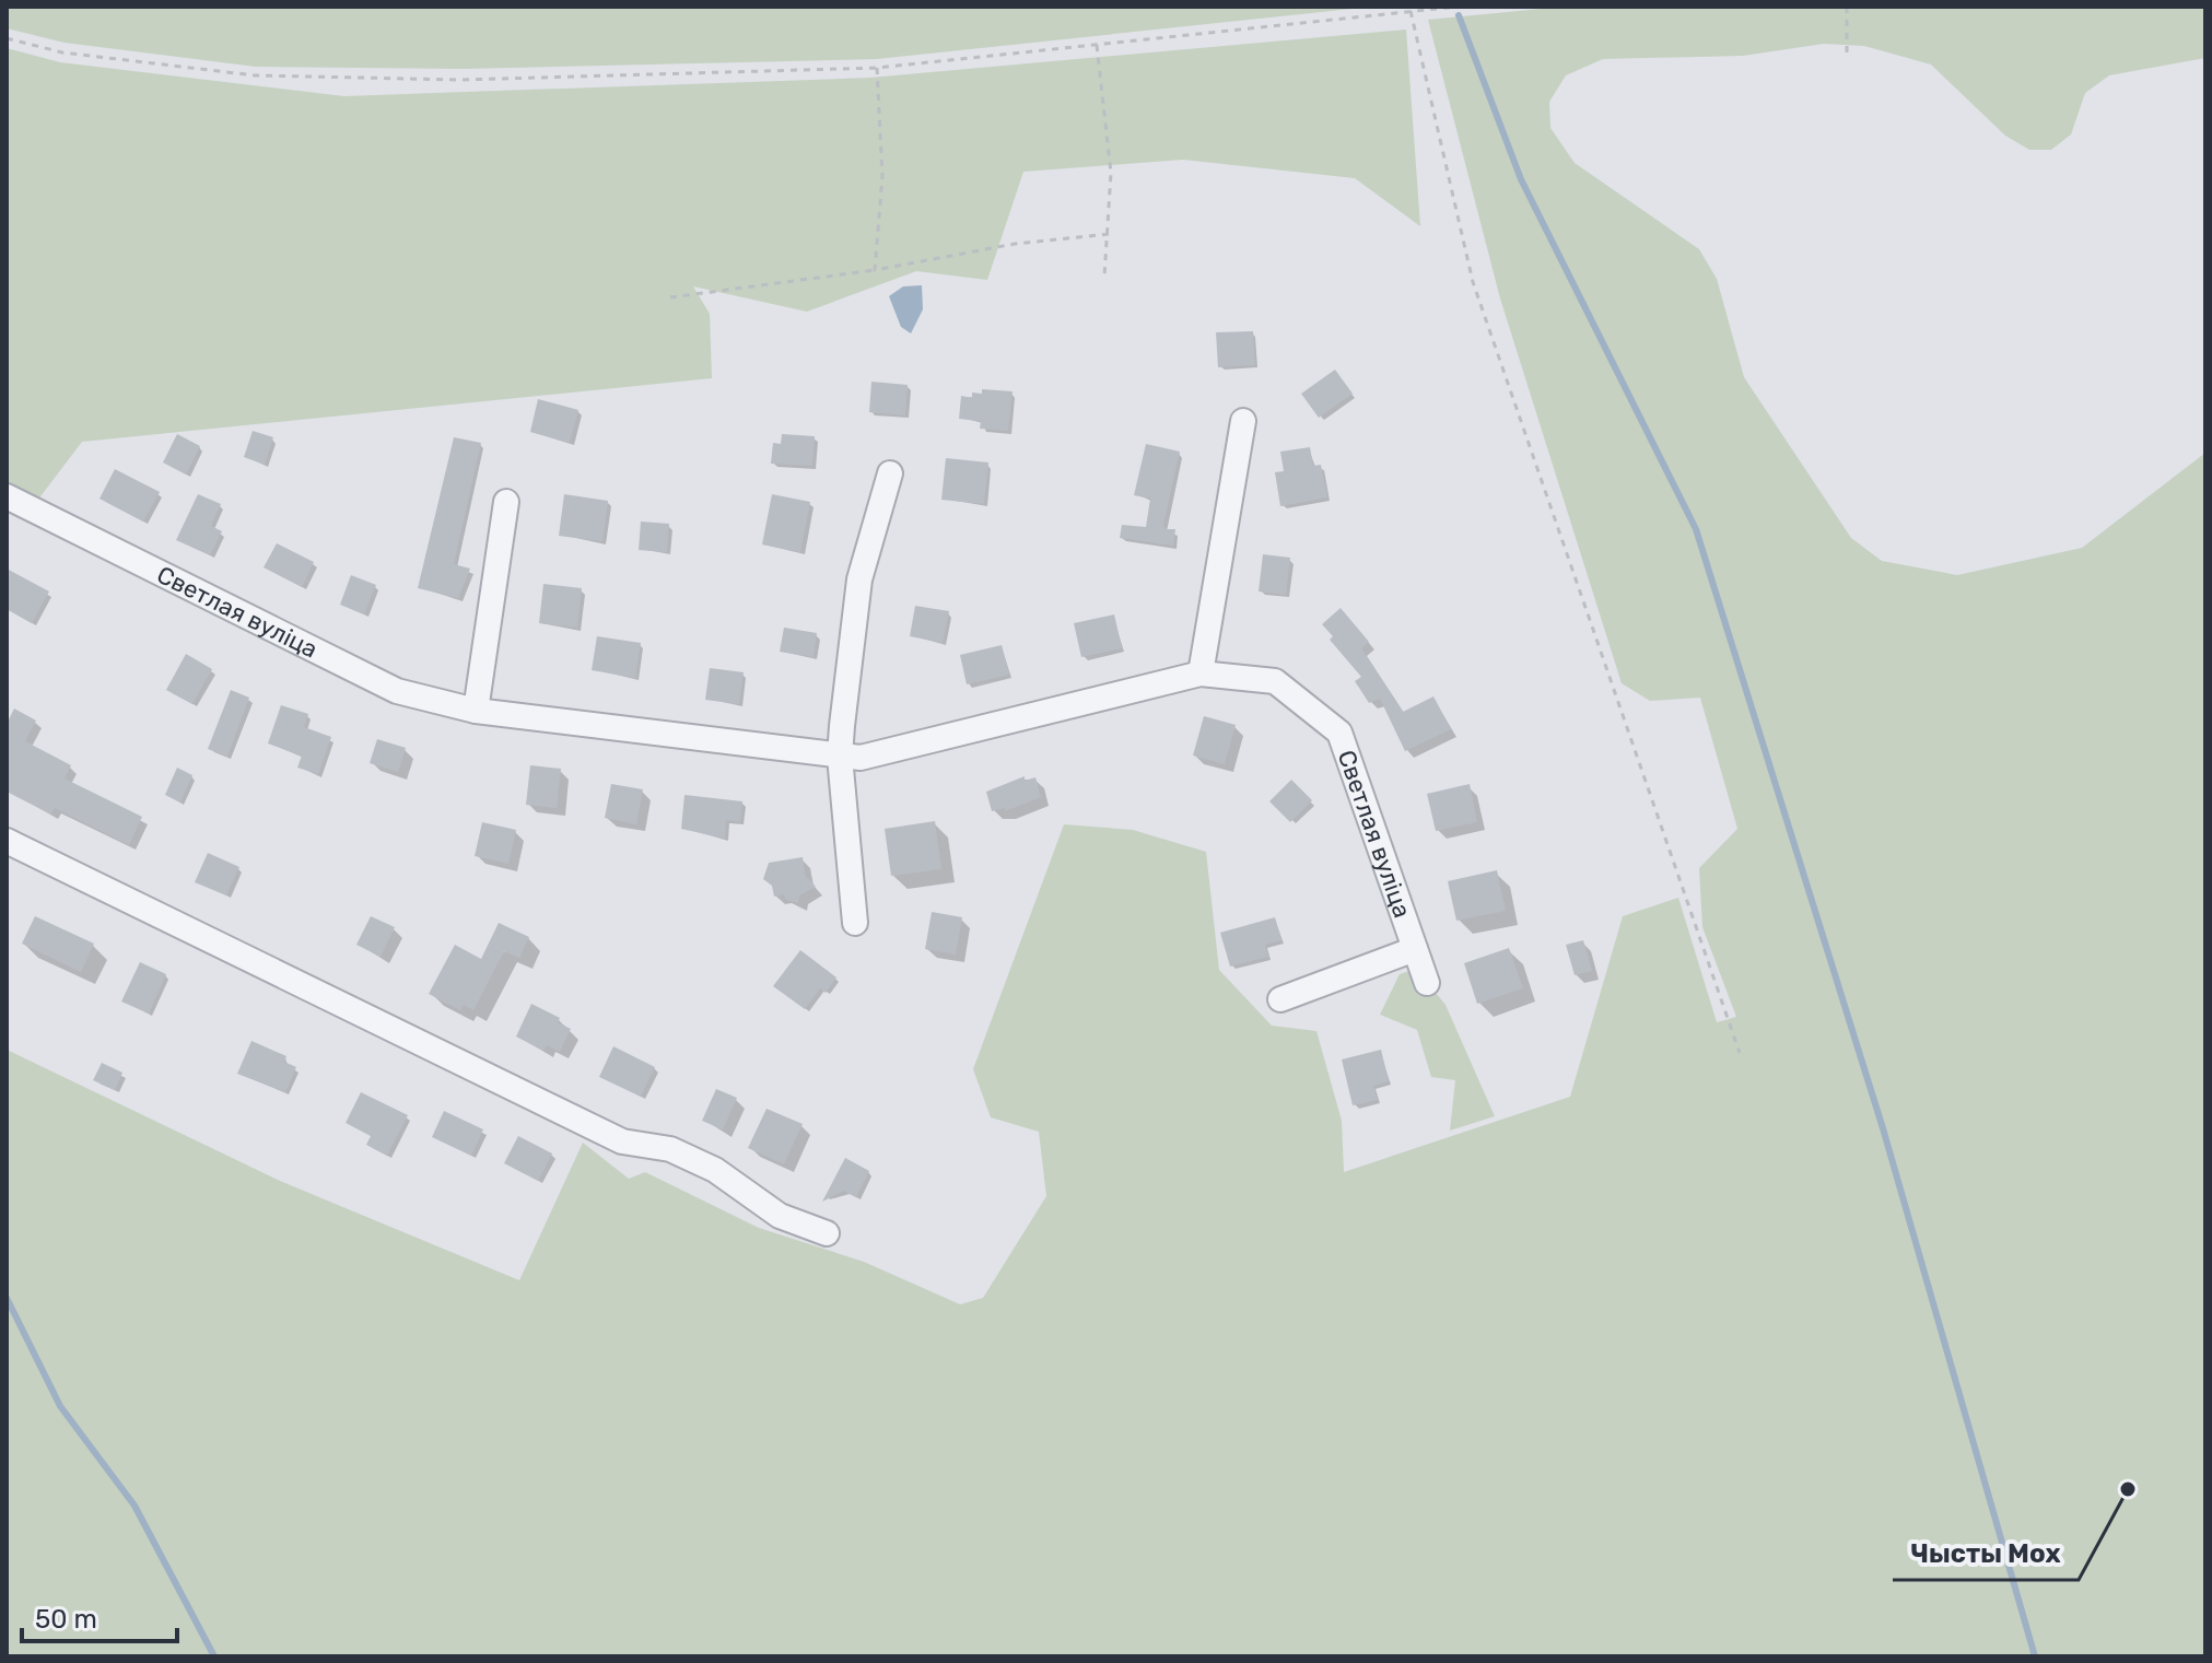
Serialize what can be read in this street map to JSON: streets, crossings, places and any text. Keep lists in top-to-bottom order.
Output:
{
  "streets": {
    "street": ["Светлая вуліца"]
  },
  "places": ["Чысты Мох"],
  "scale_bar": "50 m"
}
